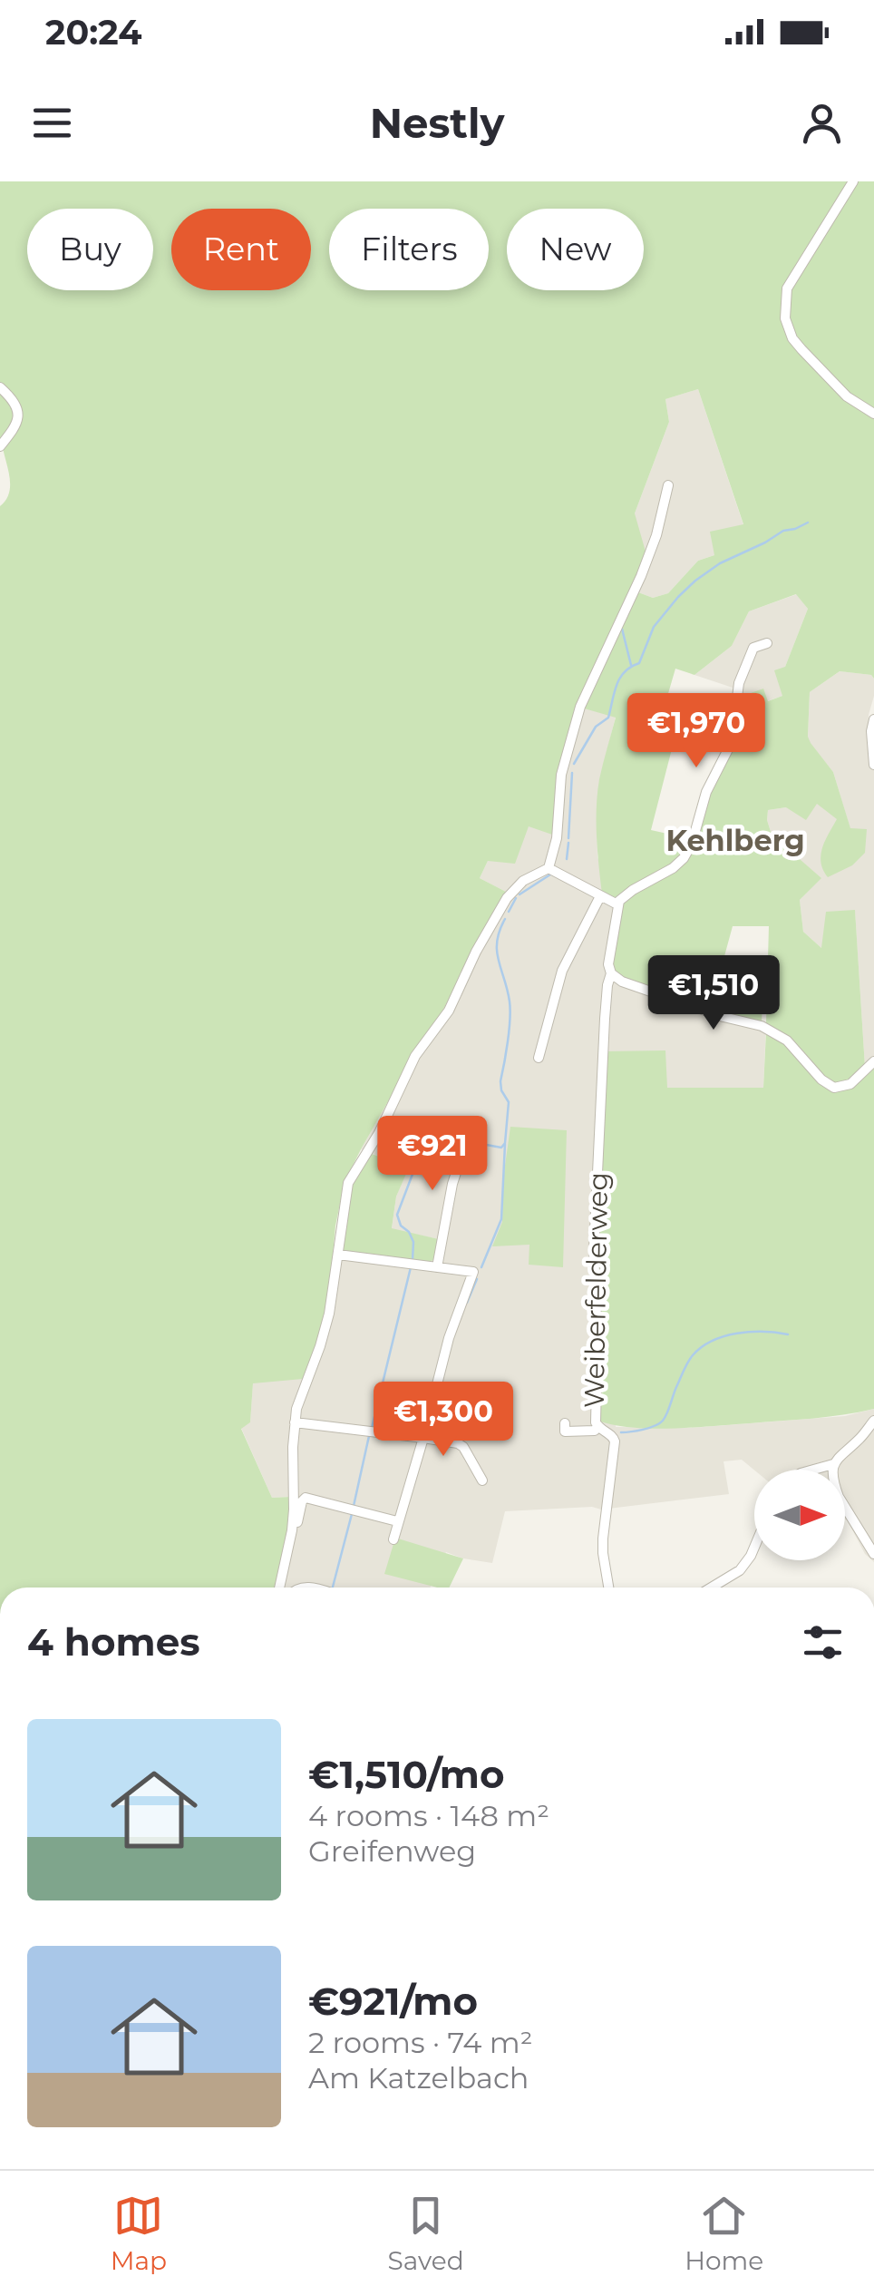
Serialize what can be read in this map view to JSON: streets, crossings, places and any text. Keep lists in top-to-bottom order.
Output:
{
  "streets": {
    "street": ["Weiberfelderweg"]
  },
  "districts": ["Kehlberg"],
  "north": "right",
  "page": {
    "status": "20:24",
    "header": "Nestly",
    "chip": [
      "Buy",
      "Rent",
      "Filters",
      "New"
    ],
    "price": [
      "€1,970",
      "€1,510",
      "€921",
      "€1,300"
    ],
    "heading": "4 homes",
    "list": [
      {
        "name": "€1,510/mo",
        "note": "4 rooms · 148 m² · Greifenweg"
      },
      {
        "name": "€921/mo",
        "note": "2 rooms · 74 m² · Am Katzelbach"
      }
    ],
    "tabs": ["Map", "Saved", "Home"]
  }
}
